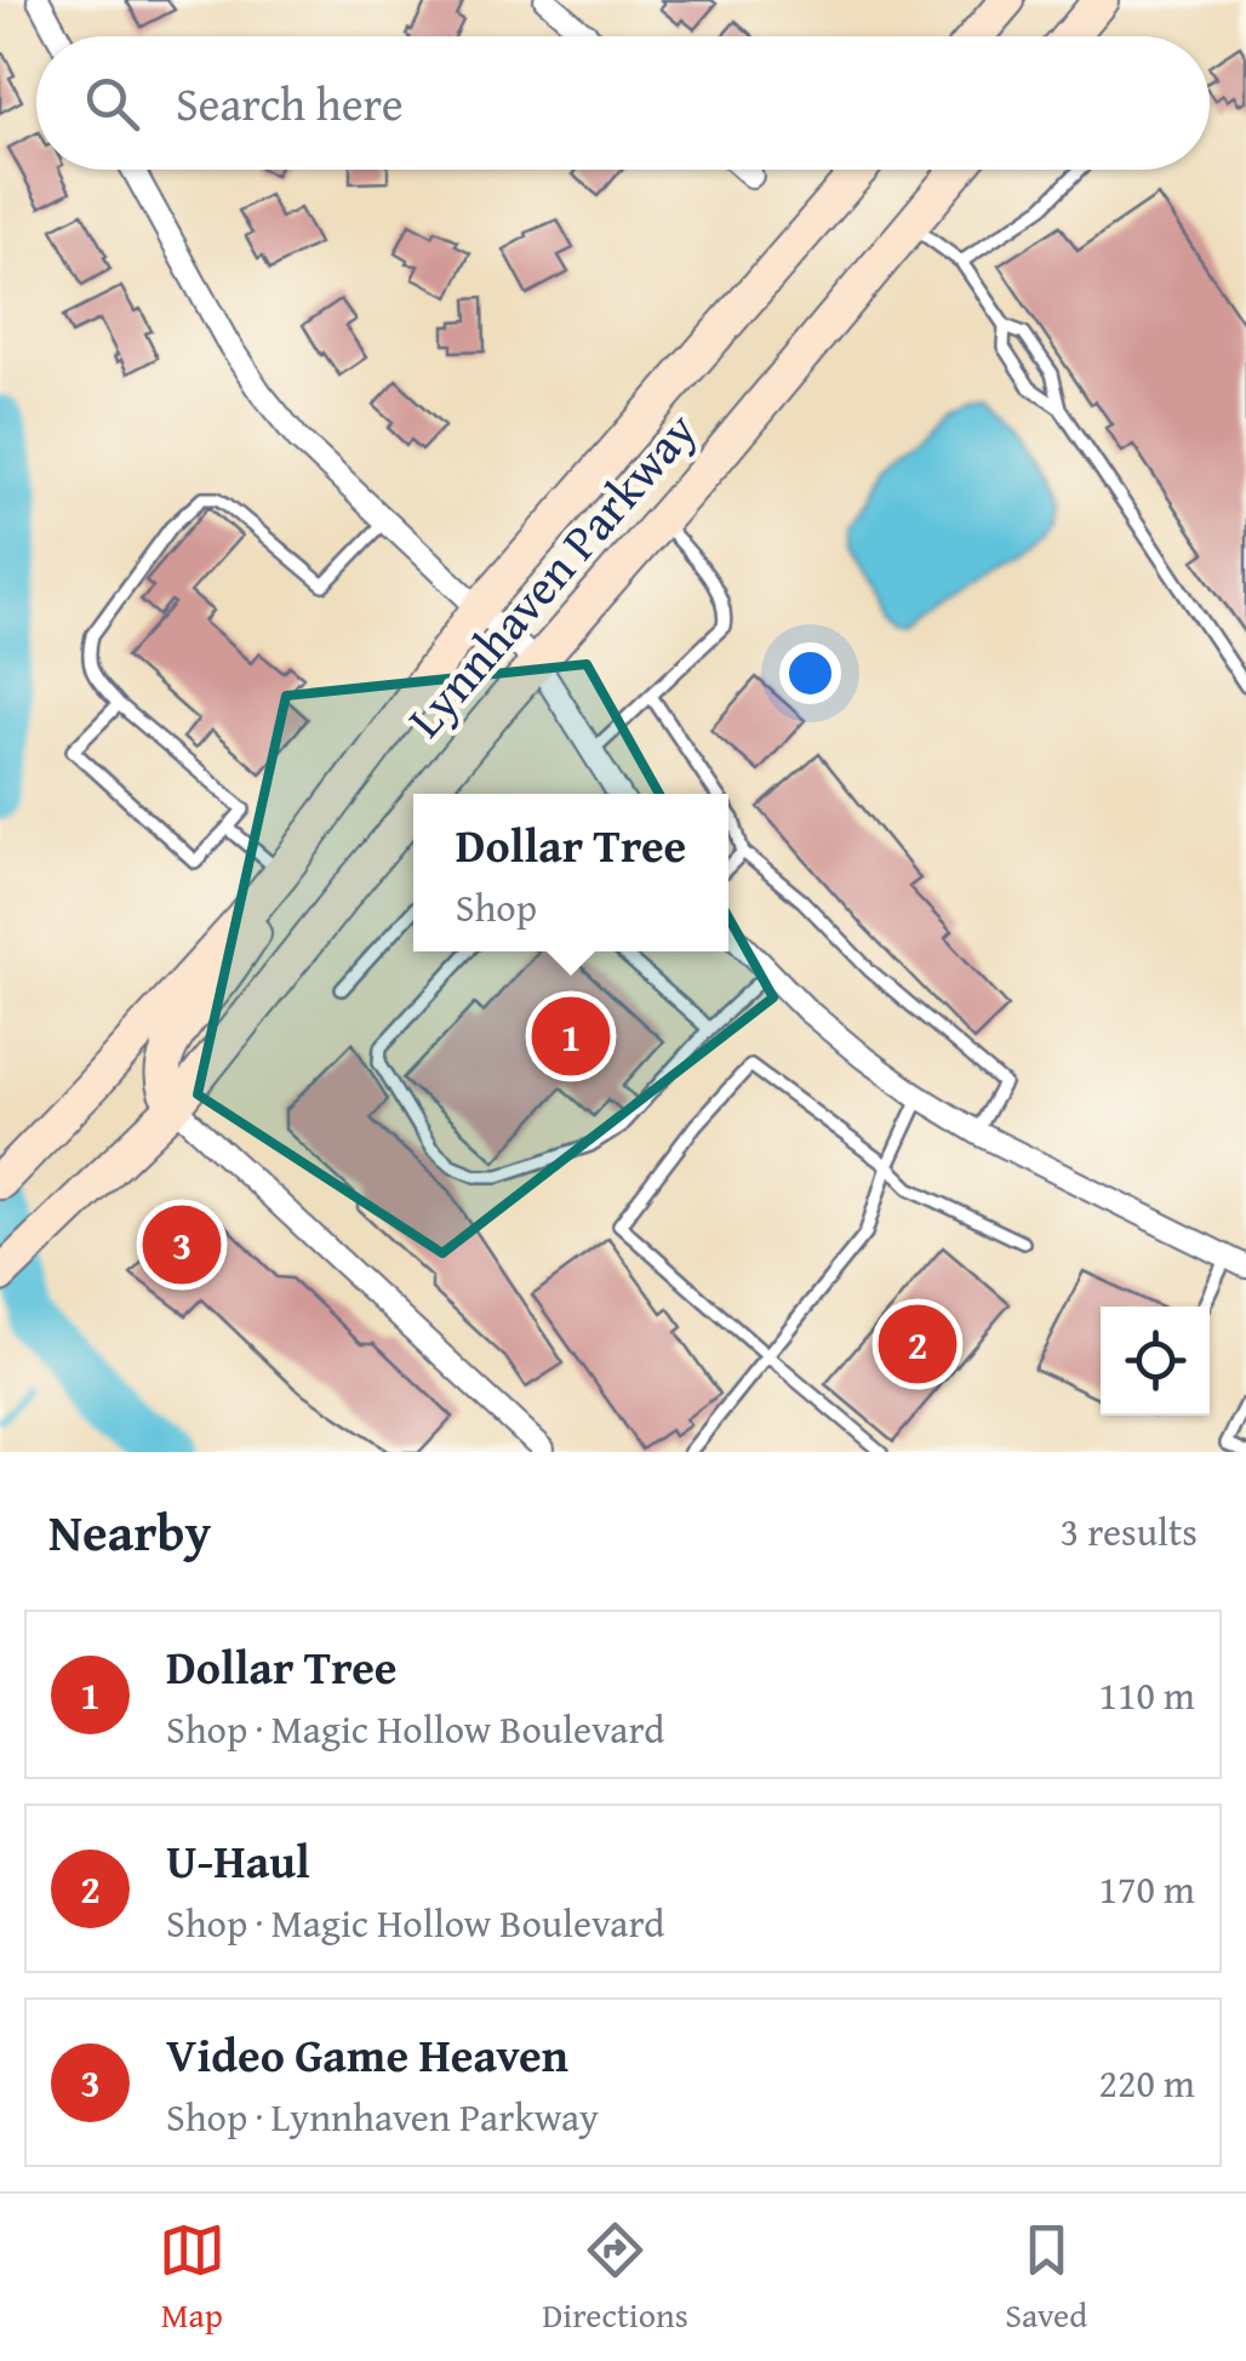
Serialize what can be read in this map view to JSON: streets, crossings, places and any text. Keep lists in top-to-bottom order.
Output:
{
  "streets": {
    "main road": ["Lynnhaven Parkway"]
  },
  "page": {
    "search": "Search here",
    "popup": ["Dollar Tree", "Shop"],
    "pins": ["1", "3", "2"],
    "heading": ["Nearby", "3 results"],
    "list": [
      {
        "mark": "1",
        "name": "Dollar Tree",
        "note": "Shop · Magic Hollow Boulevard",
        "value": "110 m"
      },
      {
        "mark": "2",
        "name": "U-Haul",
        "note": "Shop · Magic Hollow Boulevard",
        "value": "170 m"
      },
      {
        "mark": "3",
        "name": "Video Game Heaven",
        "note": "Shop · Lynnhaven Parkway",
        "value": "220 m"
      }
    ],
    "nav": ["Map", "Directions", "Saved"]
  }
}
